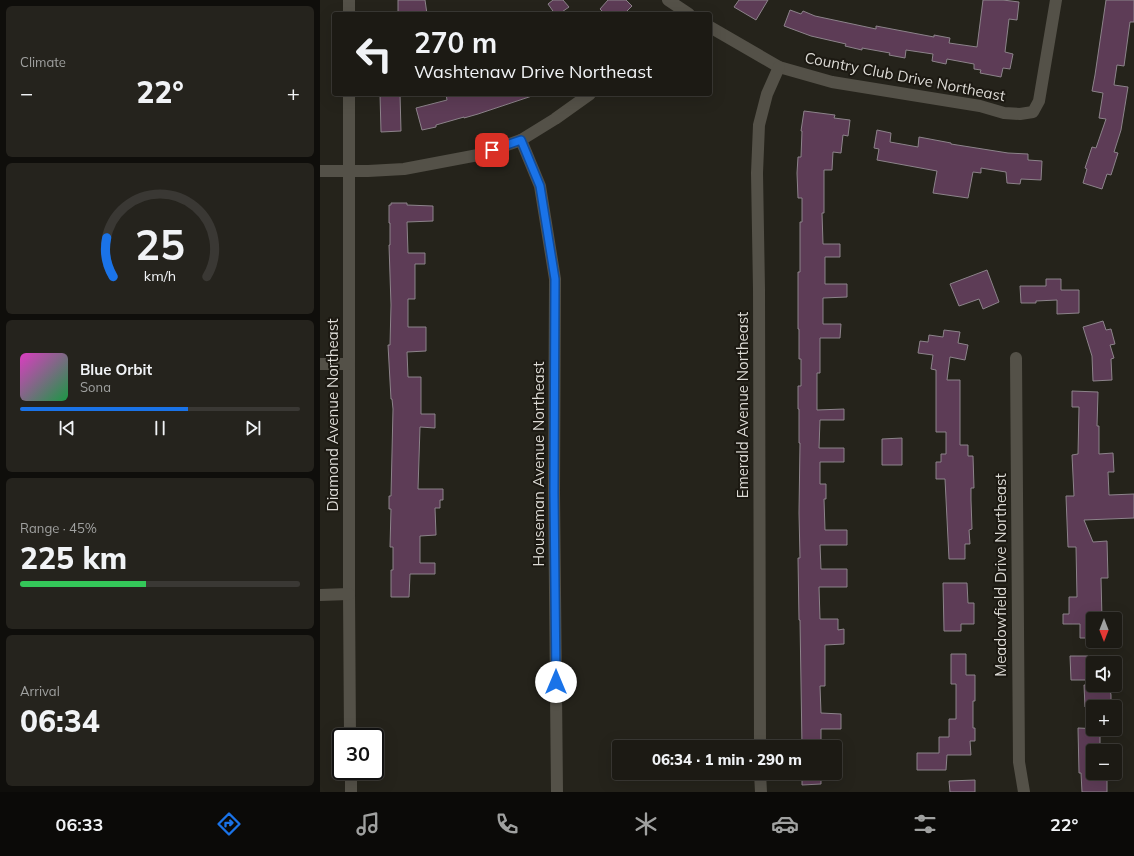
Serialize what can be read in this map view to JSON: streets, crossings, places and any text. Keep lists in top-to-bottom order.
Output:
{
  "streets": {
    "street": [
      "Country Club Drive Northeast",
      "Emerald Avenue Northeast",
      "Diamond Avenue Northeast",
      "Houseman Avenue Northeast",
      "Meadowfield Drive Northeast"
    ]
  },
  "crossings": [
    ["Country Club Drive Northeast", "Emerald Avenue Northeast"]
  ],
  "north": "bottom",
  "page": {
    "tile": [
      "Climate",
      ["Range · 45%", "225 km"],
      ["Arrival", "06:34"]
    ],
    "turn": ["270 m", "Washtenaw Drive Northeast"],
    "heat": ["−", "22°", "+"],
    "song": ["Blue Orbit", "Sona"],
    "map_buttons": ["+", "−"],
    "limit": "30",
    "trip": "06:34 · 1 min · 290 m",
    "tabs": ["06:33", "22°"],
    "gauge": ["25", "km/h"]
  }
}
